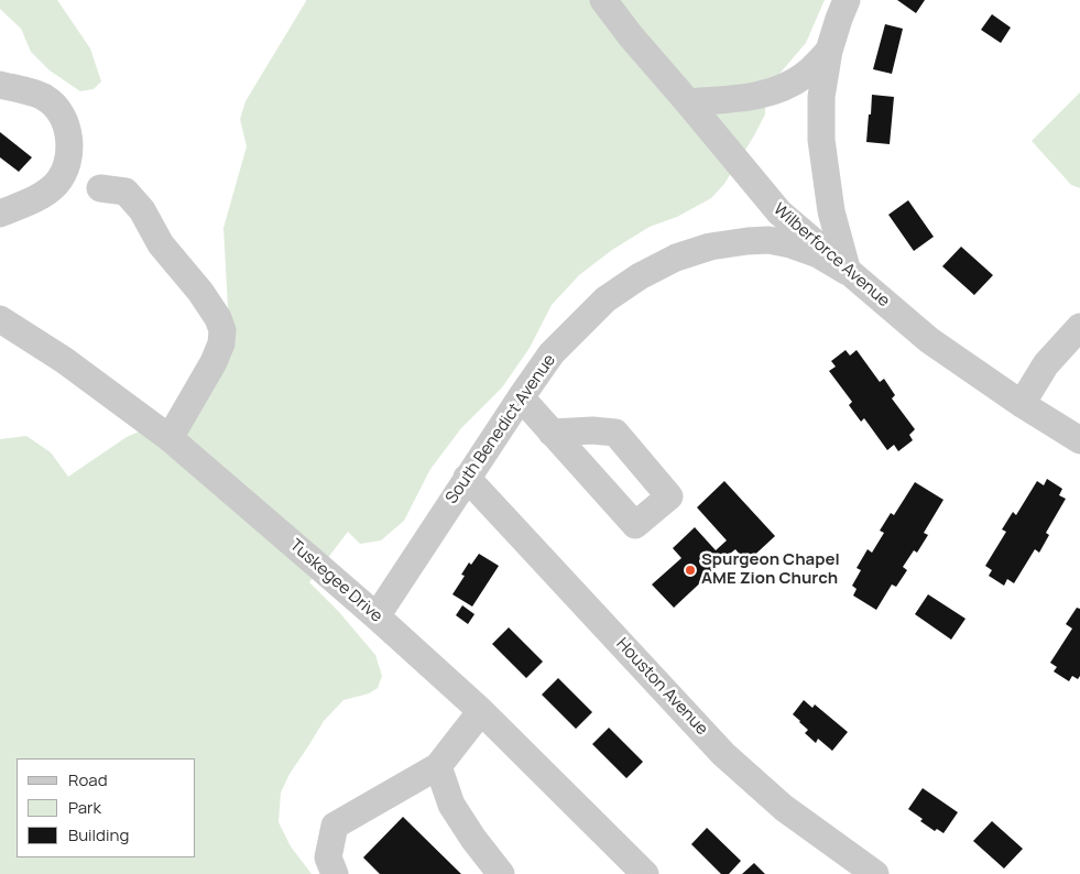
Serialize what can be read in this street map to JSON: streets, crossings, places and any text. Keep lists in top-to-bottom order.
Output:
{
  "streets": {
    "street": [
      "Wilberforce Avenue",
      "South Benedict Avenue",
      "Tuskegee Drive",
      "Houston Avenue"
    ]
  },
  "crossings": [
    ["Wilberforce Avenue", "South Benedict Avenue"],
    ["South Benedict Avenue", "Tuskegee Drive"],
    ["South Benedict Avenue", "Houston Avenue"]
  ],
  "places": ["Spurgeon Chapel AME Zion Church"],
  "legend": ["Road", "Park", "Building"]
}
